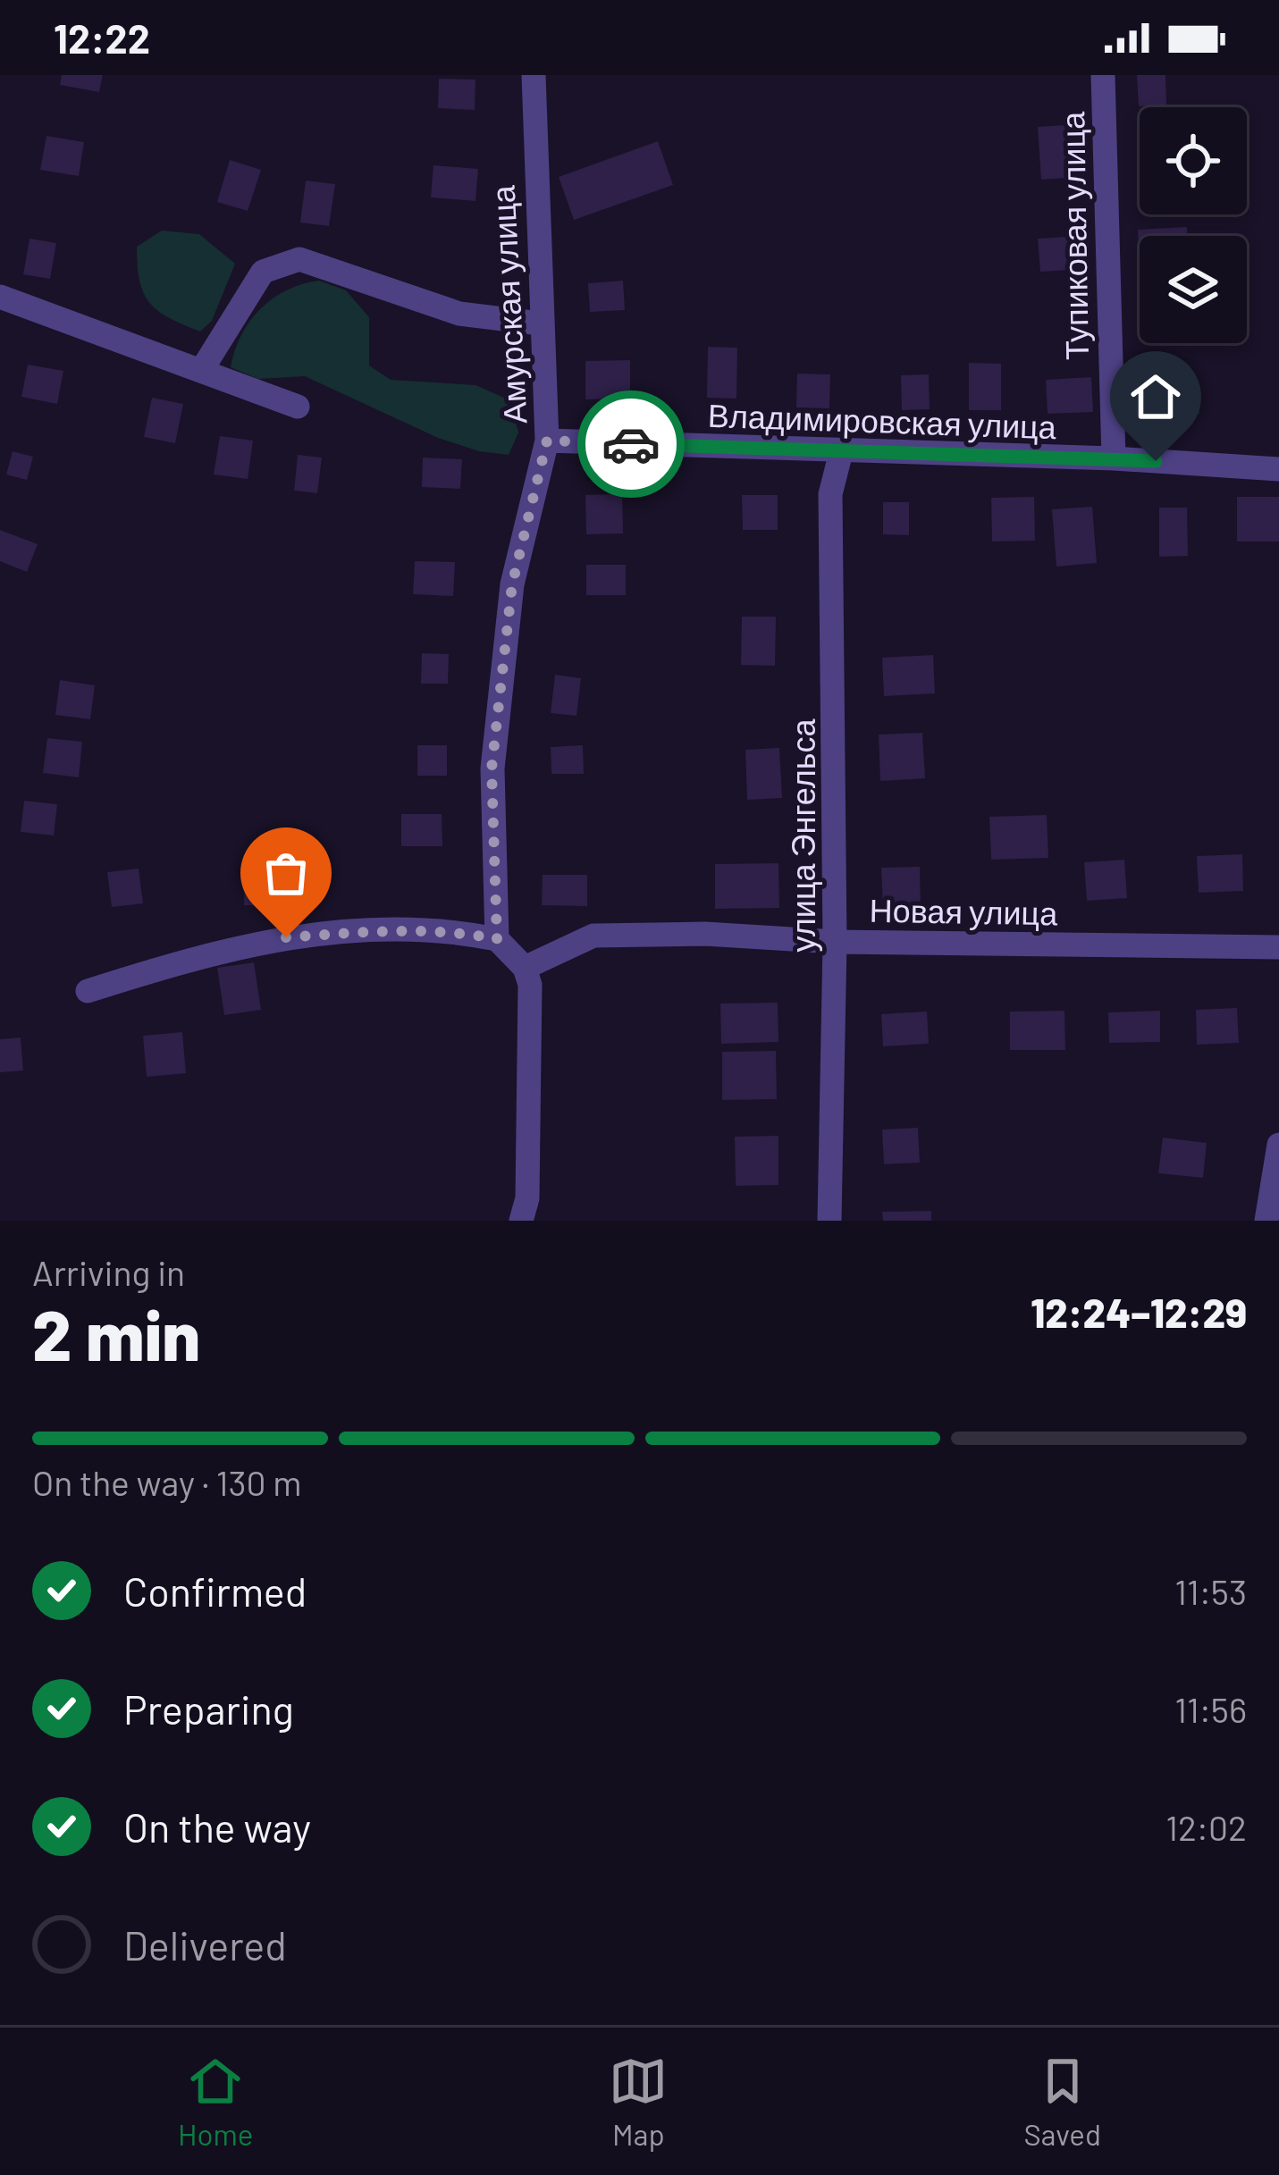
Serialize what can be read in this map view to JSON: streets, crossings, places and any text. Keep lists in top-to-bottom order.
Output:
{
  "streets": {
    "street": [
      "Тупиковая улица",
      "Амурская улица",
      "Владимировская улица",
      "улица Энгельса",
      "Новая улица"
    ]
  },
  "crossings": [
    ["Тупиковая улица", "Владимировская улица"],
    ["Амурская улица", "Владимировская улица"],
    ["Владимировская улица", "улица Энгельса"],
    ["улица Энгельса", "Новая улица"]
  ],
  "page": {
    "status": "12:22",
    "heading": ["2 min", "Arriving in", "12:24–12:29"],
    "bar": "On the way · 130 m",
    "list": [
      ["Confirmed", "11:53"],
      ["Preparing", "11:56"],
      ["On the way", "12:02"],
      "Delivered"
    ],
    "tabs": ["Home", "Map", "Saved"]
  }
}
